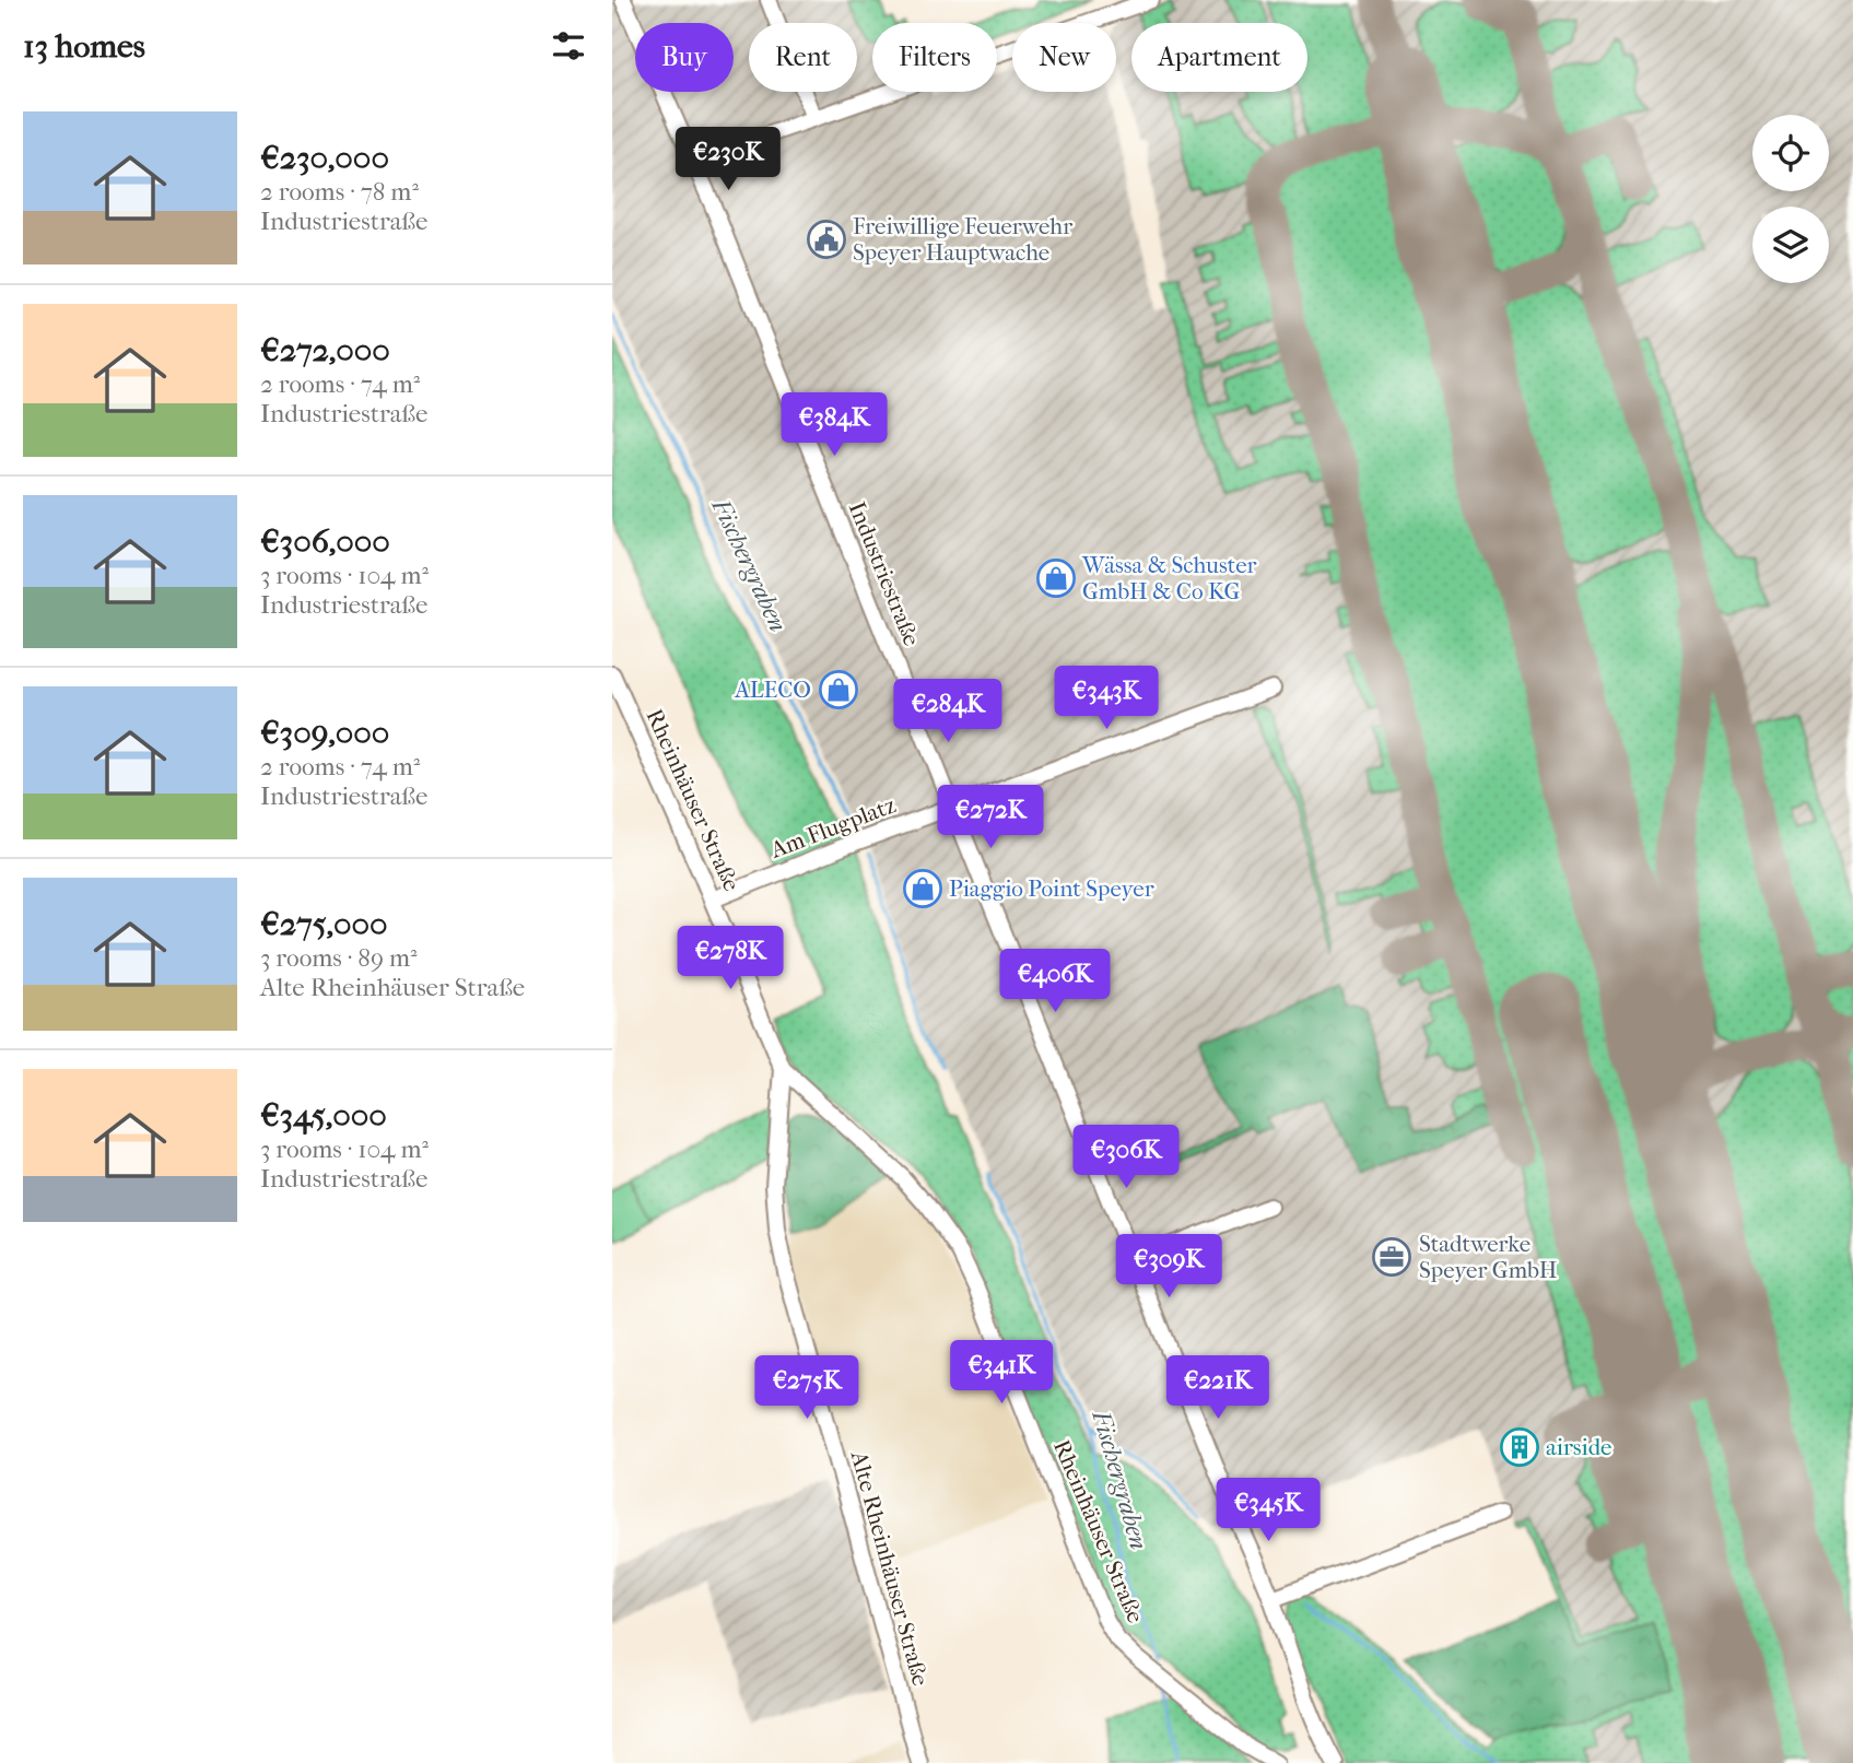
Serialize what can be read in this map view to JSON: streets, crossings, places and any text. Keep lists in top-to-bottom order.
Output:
{
  "streets": {
    "street": [
      "Industriestraße",
      "Rheinhäuser Straße",
      "Am Flugplatz",
      "Alte Rheinhäuser Straße"
    ]
  },
  "crossings": [
    ["Industriestraße", "Am Flugplatz"],
    ["Rheinhäuser Straße", "Am Flugplatz"],
    ["Rheinhäuser Straße", "Alte Rheinhäuser Straße"]
  ],
  "water": ["Fischergraben"],
  "places": {
    "public building": ["Freiwillige Feuerwehr Speyer Hauptwache"],
    "shop": ["Wässa & Schuster GmbH & Co KG", "ALECO", "Piaggio Point Speyer"],
    "office": ["Stadtwerke Speyer GmbH"],
    "building": ["airside"]
  },
  "page": {
    "heading": "13 homes",
    "chip": [
      "Buy",
      "Rent",
      "Filters",
      "New",
      "Apartment"
    ],
    "list": [
      {
        "name": "€230,000",
        "note": "2 rooms · 78 m² · Industriestraße"
      },
      {
        "name": "€272,000",
        "note": "2 rooms · 74 m² · Industriestraße"
      },
      {
        "name": "€306,000",
        "note": "3 rooms · 104 m² · Industriestraße"
      },
      {
        "name": "€309,000",
        "note": "2 rooms · 74 m² · Industriestraße"
      },
      {
        "name": "€275,000",
        "note": "3 rooms · 89 m² · Alte Rheinhäuser Straße"
      },
      {
        "name": "€345,000",
        "note": "3 rooms · 104 m² · Industriestraße"
      }
    ],
    "price": [
      "€230K",
      "€384K",
      "€343K",
      "€284K",
      "€272K",
      "€278K",
      "€406K",
      "€306K",
      "€309K",
      "€341K",
      "€275K",
      "€221K",
      "€345K"
    ]
  }
}
